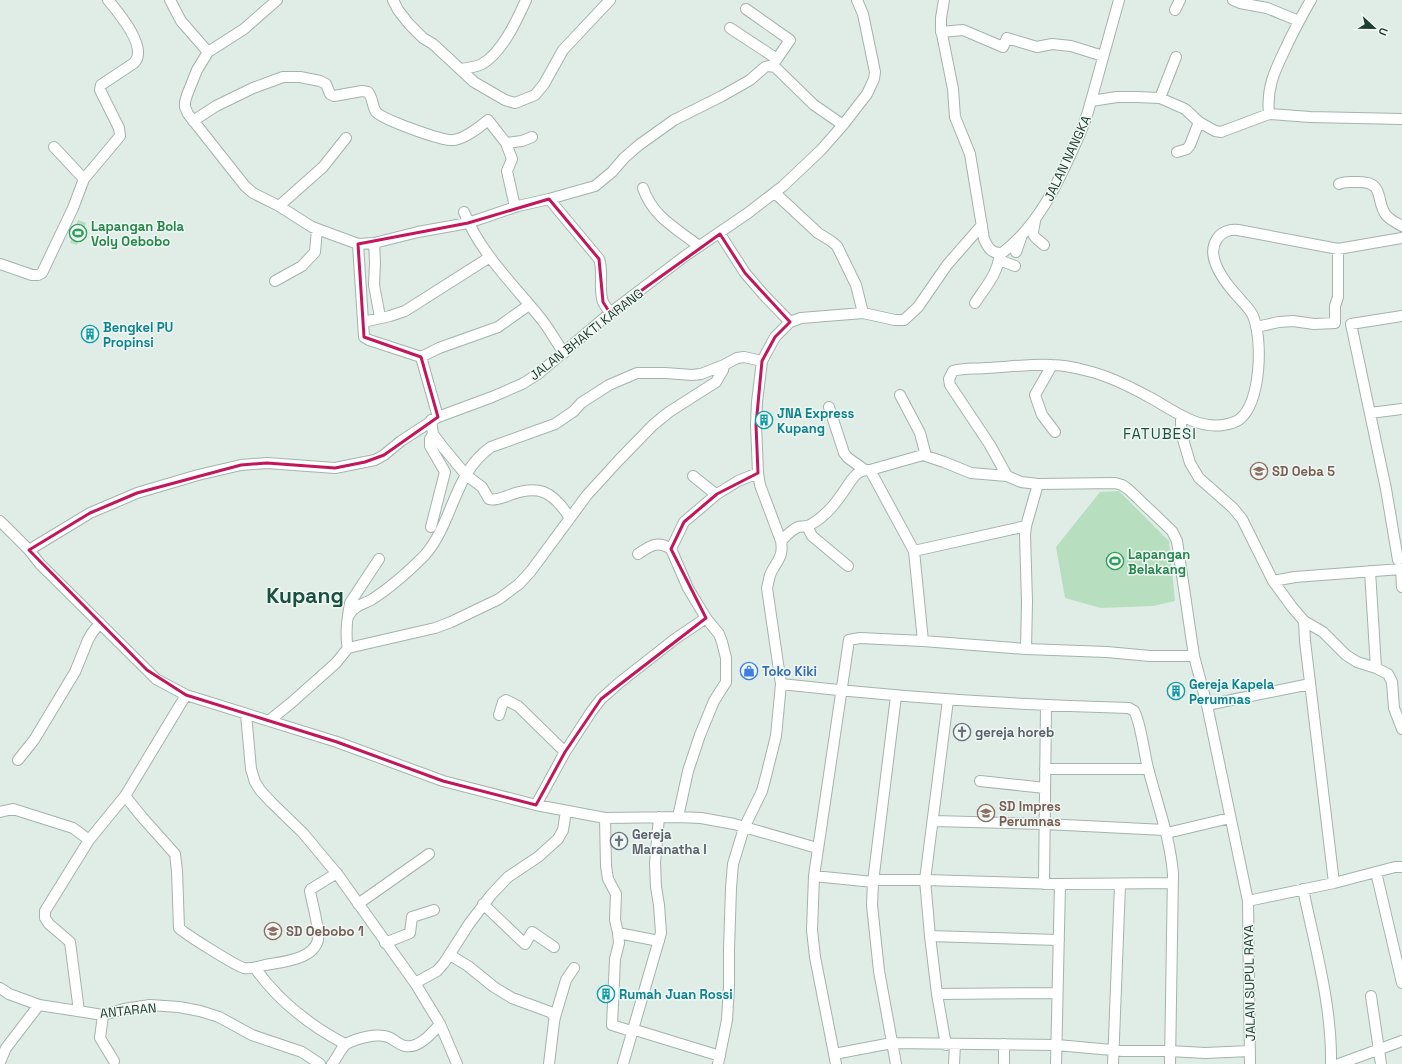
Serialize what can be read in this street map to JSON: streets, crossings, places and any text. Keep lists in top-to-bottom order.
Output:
{
  "streets": {
    "street": [
      "JALAN NANGKA",
      "JALAN BHAKTI KARANG",
      "JALAN SUPUL RAYA",
      "ANTARAN"
    ]
  },
  "districts": ["FATUBESI", "Kupang"],
  "places": {
    "sports": ["Lapangan Bola Voly Oebobo", "Lapangan Belakang"],
    "building": [
      "Bengkel PU Propinsi",
      "JNA Express Kupang",
      "Gereja Kapela Perumnas",
      "Rumah Juan Rossi"
    ],
    "school or university": ["SD Oeba 5", "SD Impres Perumnas", "SD Oebobo 1"],
    "shop": ["Toko Kiki"],
    "church": ["gereja horeb", "Gereja Maranatha I"]
  },
  "north": "right"
}
